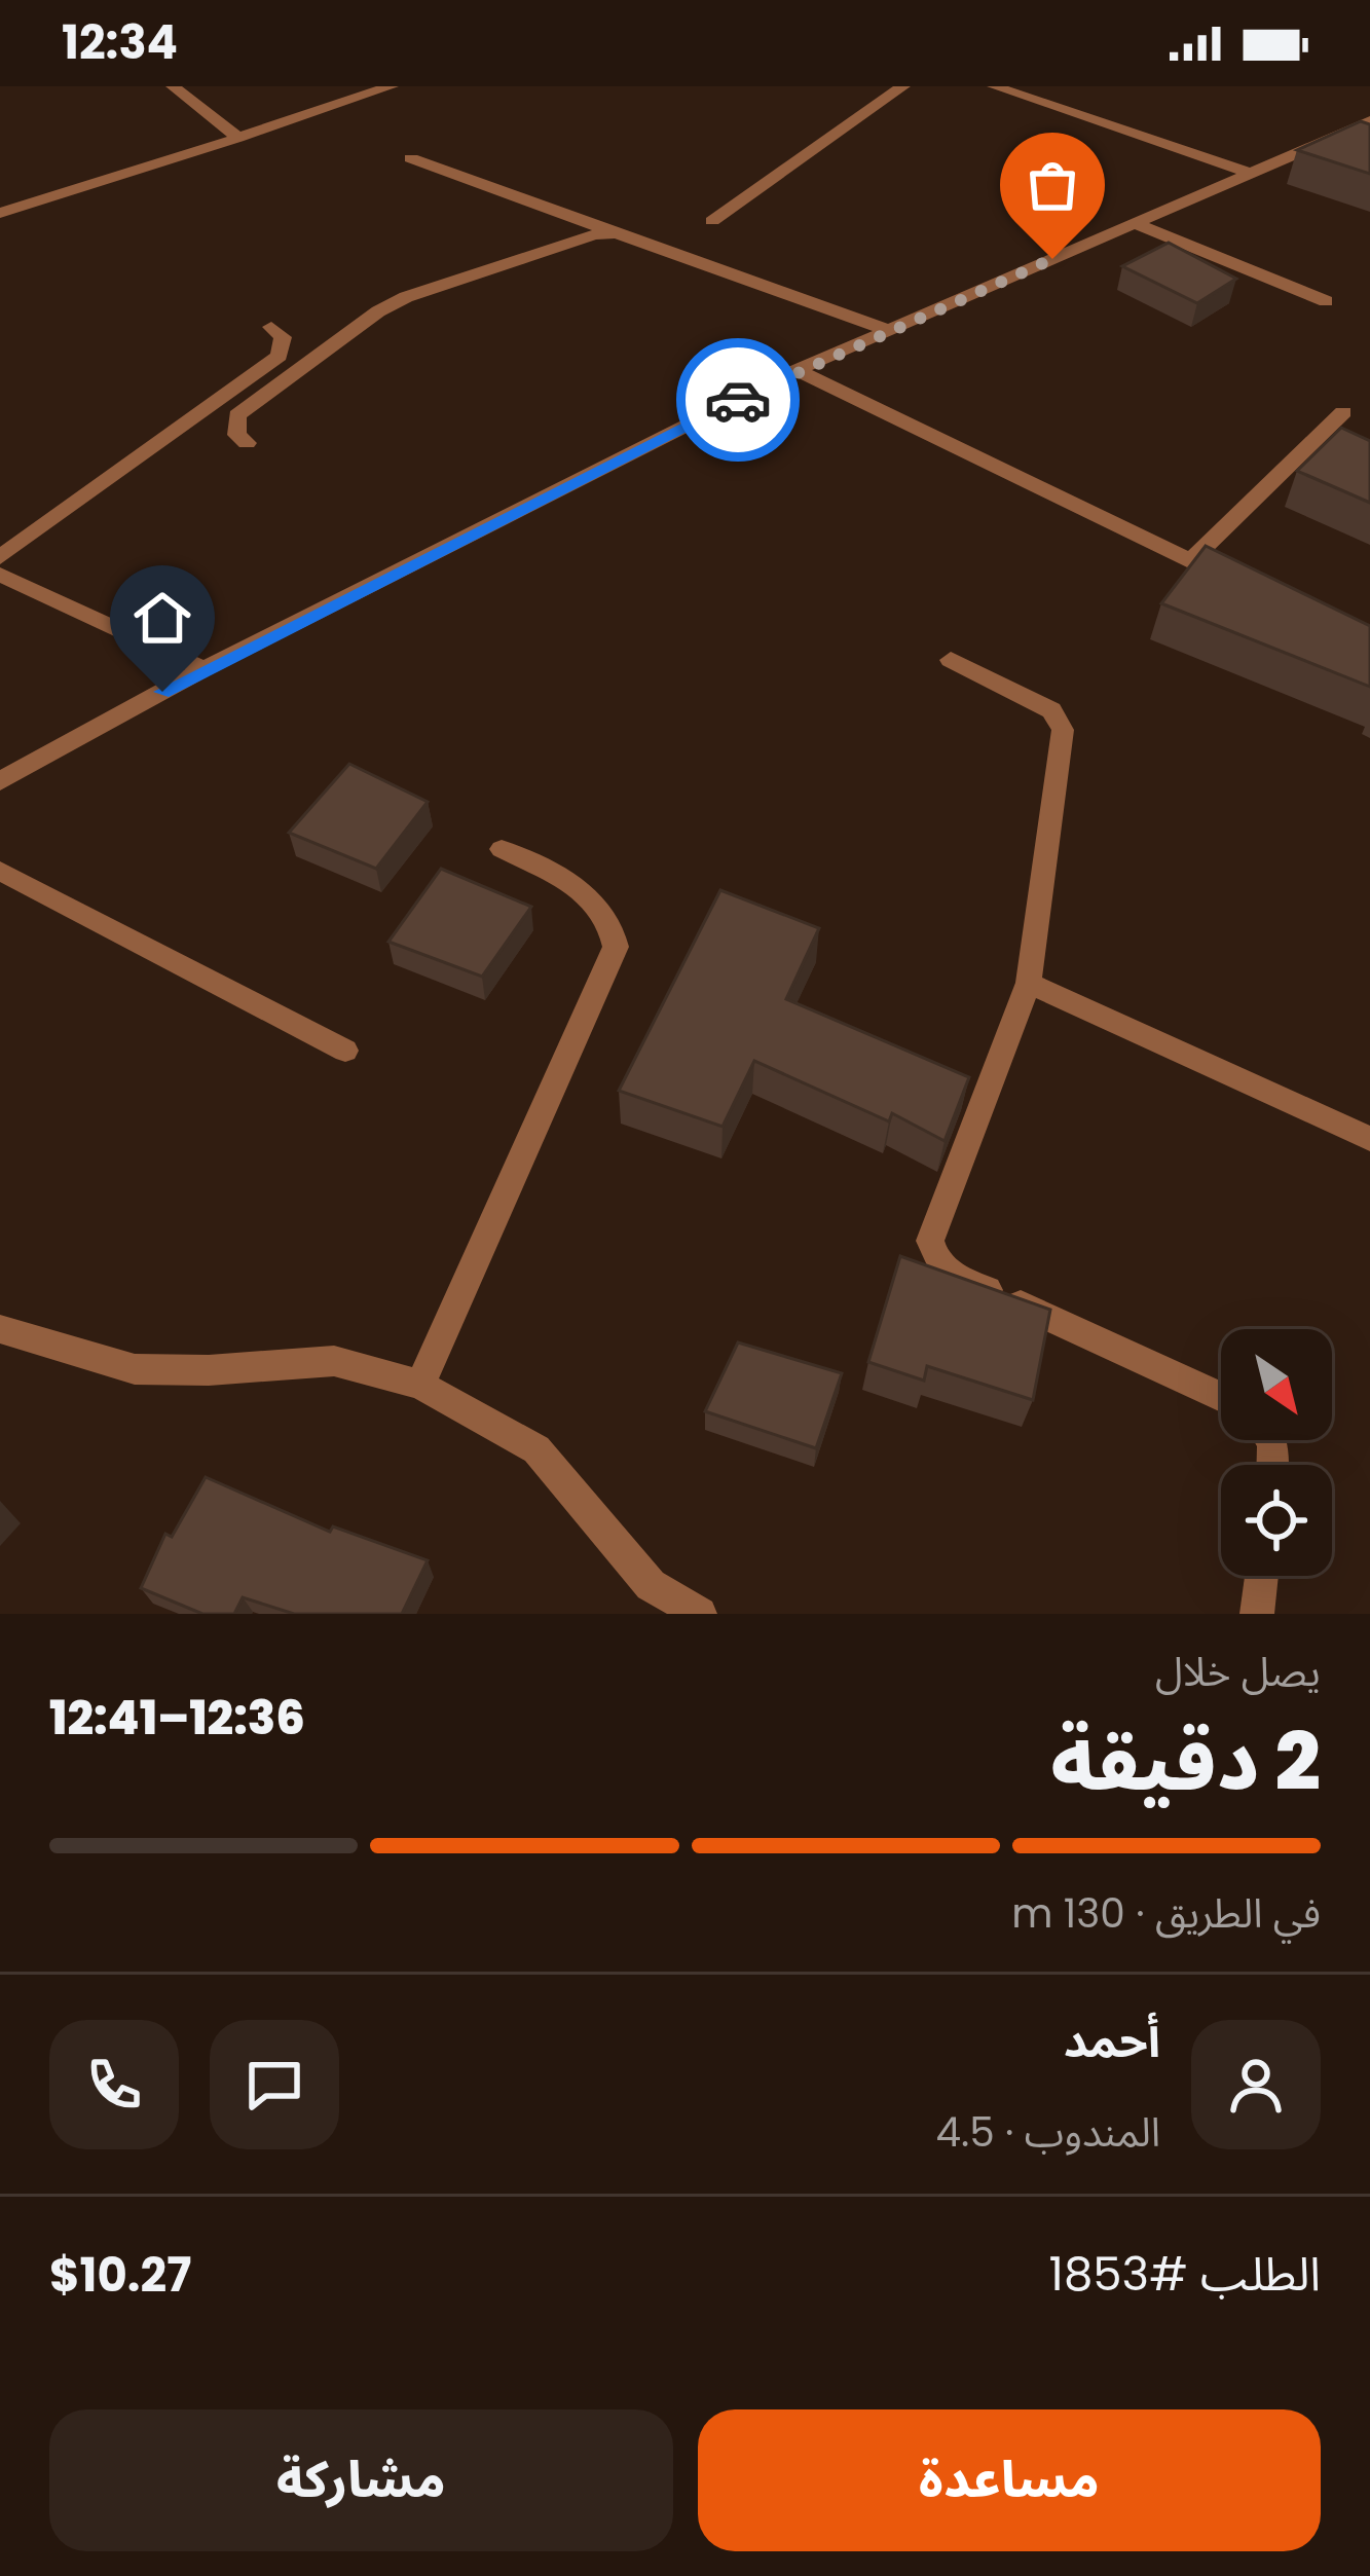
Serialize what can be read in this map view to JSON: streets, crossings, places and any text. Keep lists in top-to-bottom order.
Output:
{
  "north": "bottom right",
  "page": {
    "status": "12:34",
    "heading": ["2 دقيقة", "يصل خلال", "12:36–12:41"],
    "panel": [
      "أحمد",
      "المندوب · 4.5",
      "الطلب #1853",
      "$10.27"
    ],
    "bar": "في الطريق · 130 m",
    "buttons": ["مساعدة", "مشاركة"]
  }
}
